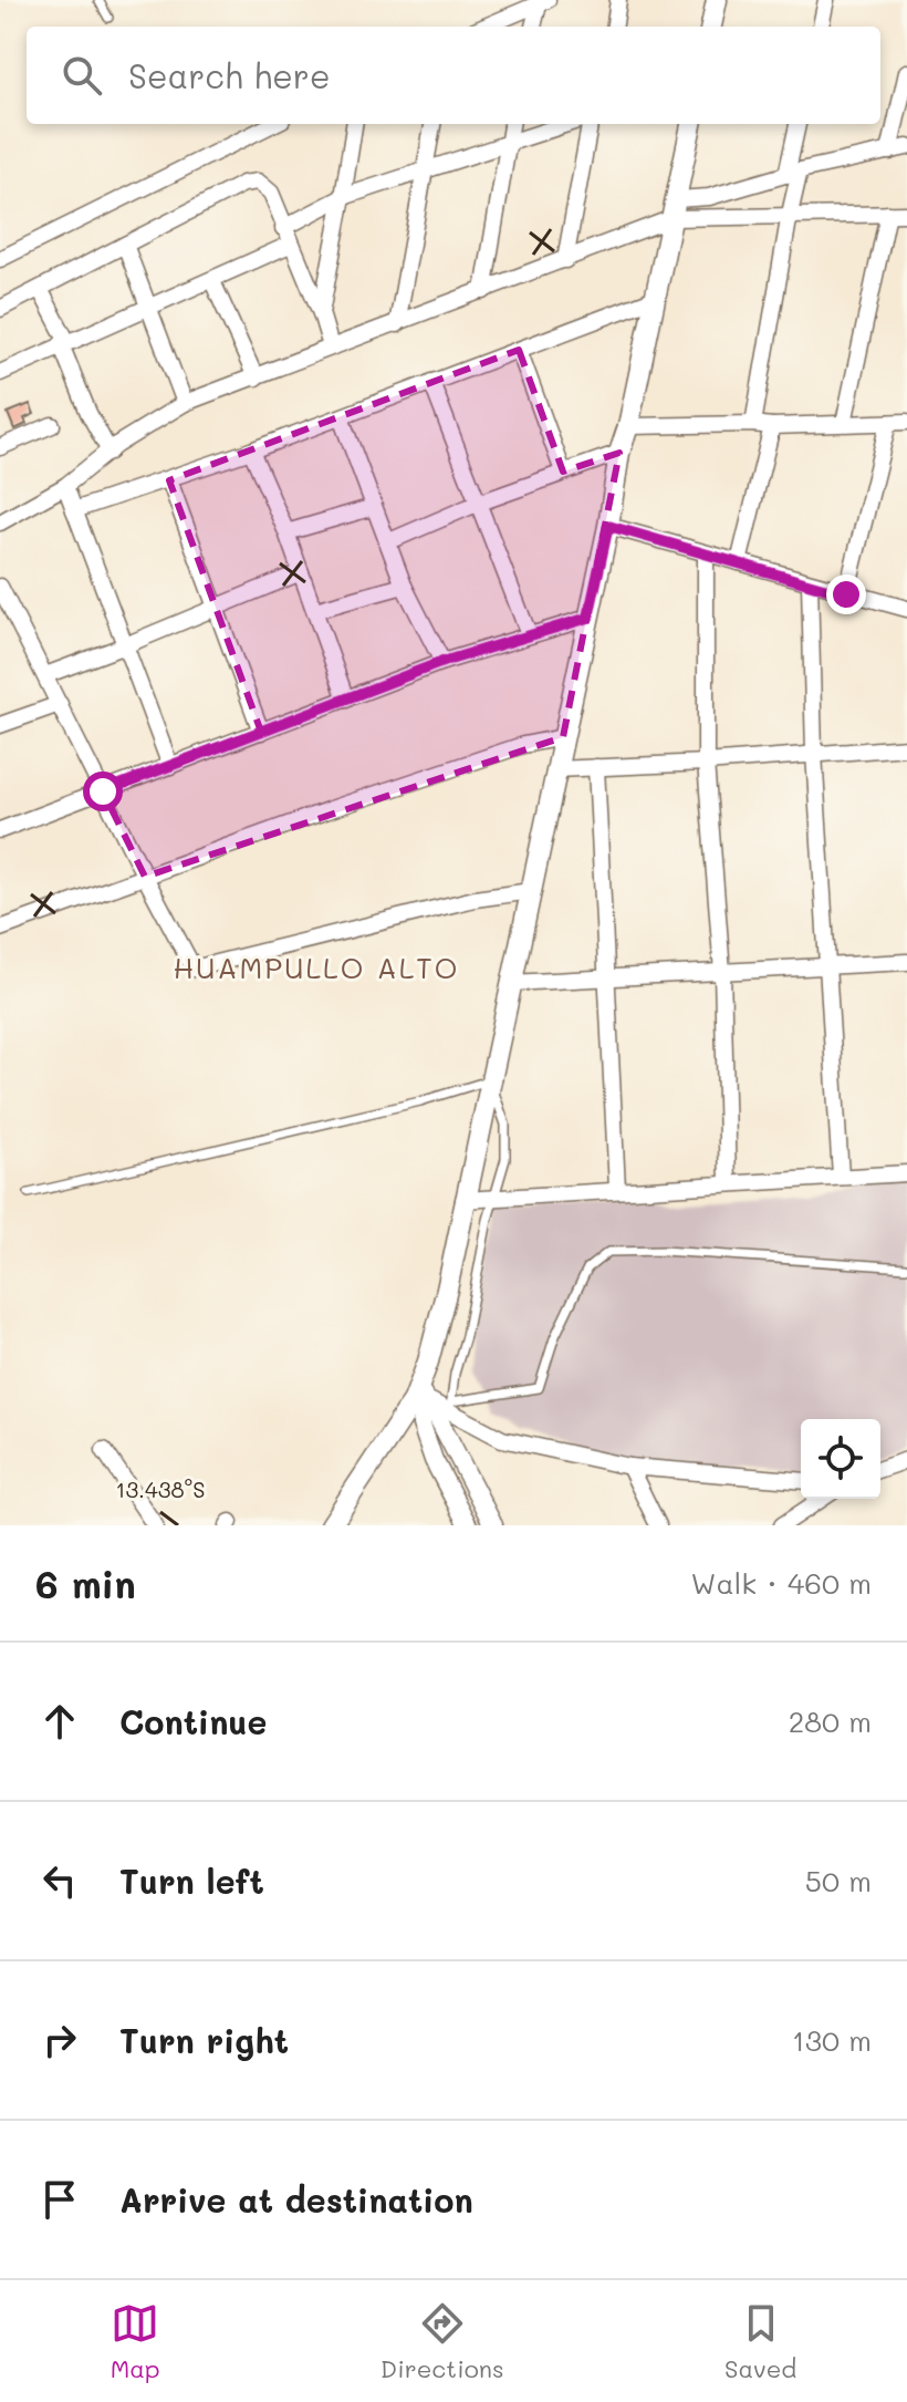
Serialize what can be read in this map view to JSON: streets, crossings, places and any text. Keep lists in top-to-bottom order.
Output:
{
  "districts": ["HUAMPULLO ALTO"],
  "page": {
    "search": "Search here",
    "heading": ["6 min", "Walk · 460 m"],
    "list": [
      ["Continue", "280 m"],
      ["Turn left", "50 m"],
      ["Turn right", "130 m"],
      "Arrive at destination"
    ],
    "nav": ["Map", "Directions", "Saved"]
  },
  "coordinates": ["13.438°S"]
}
